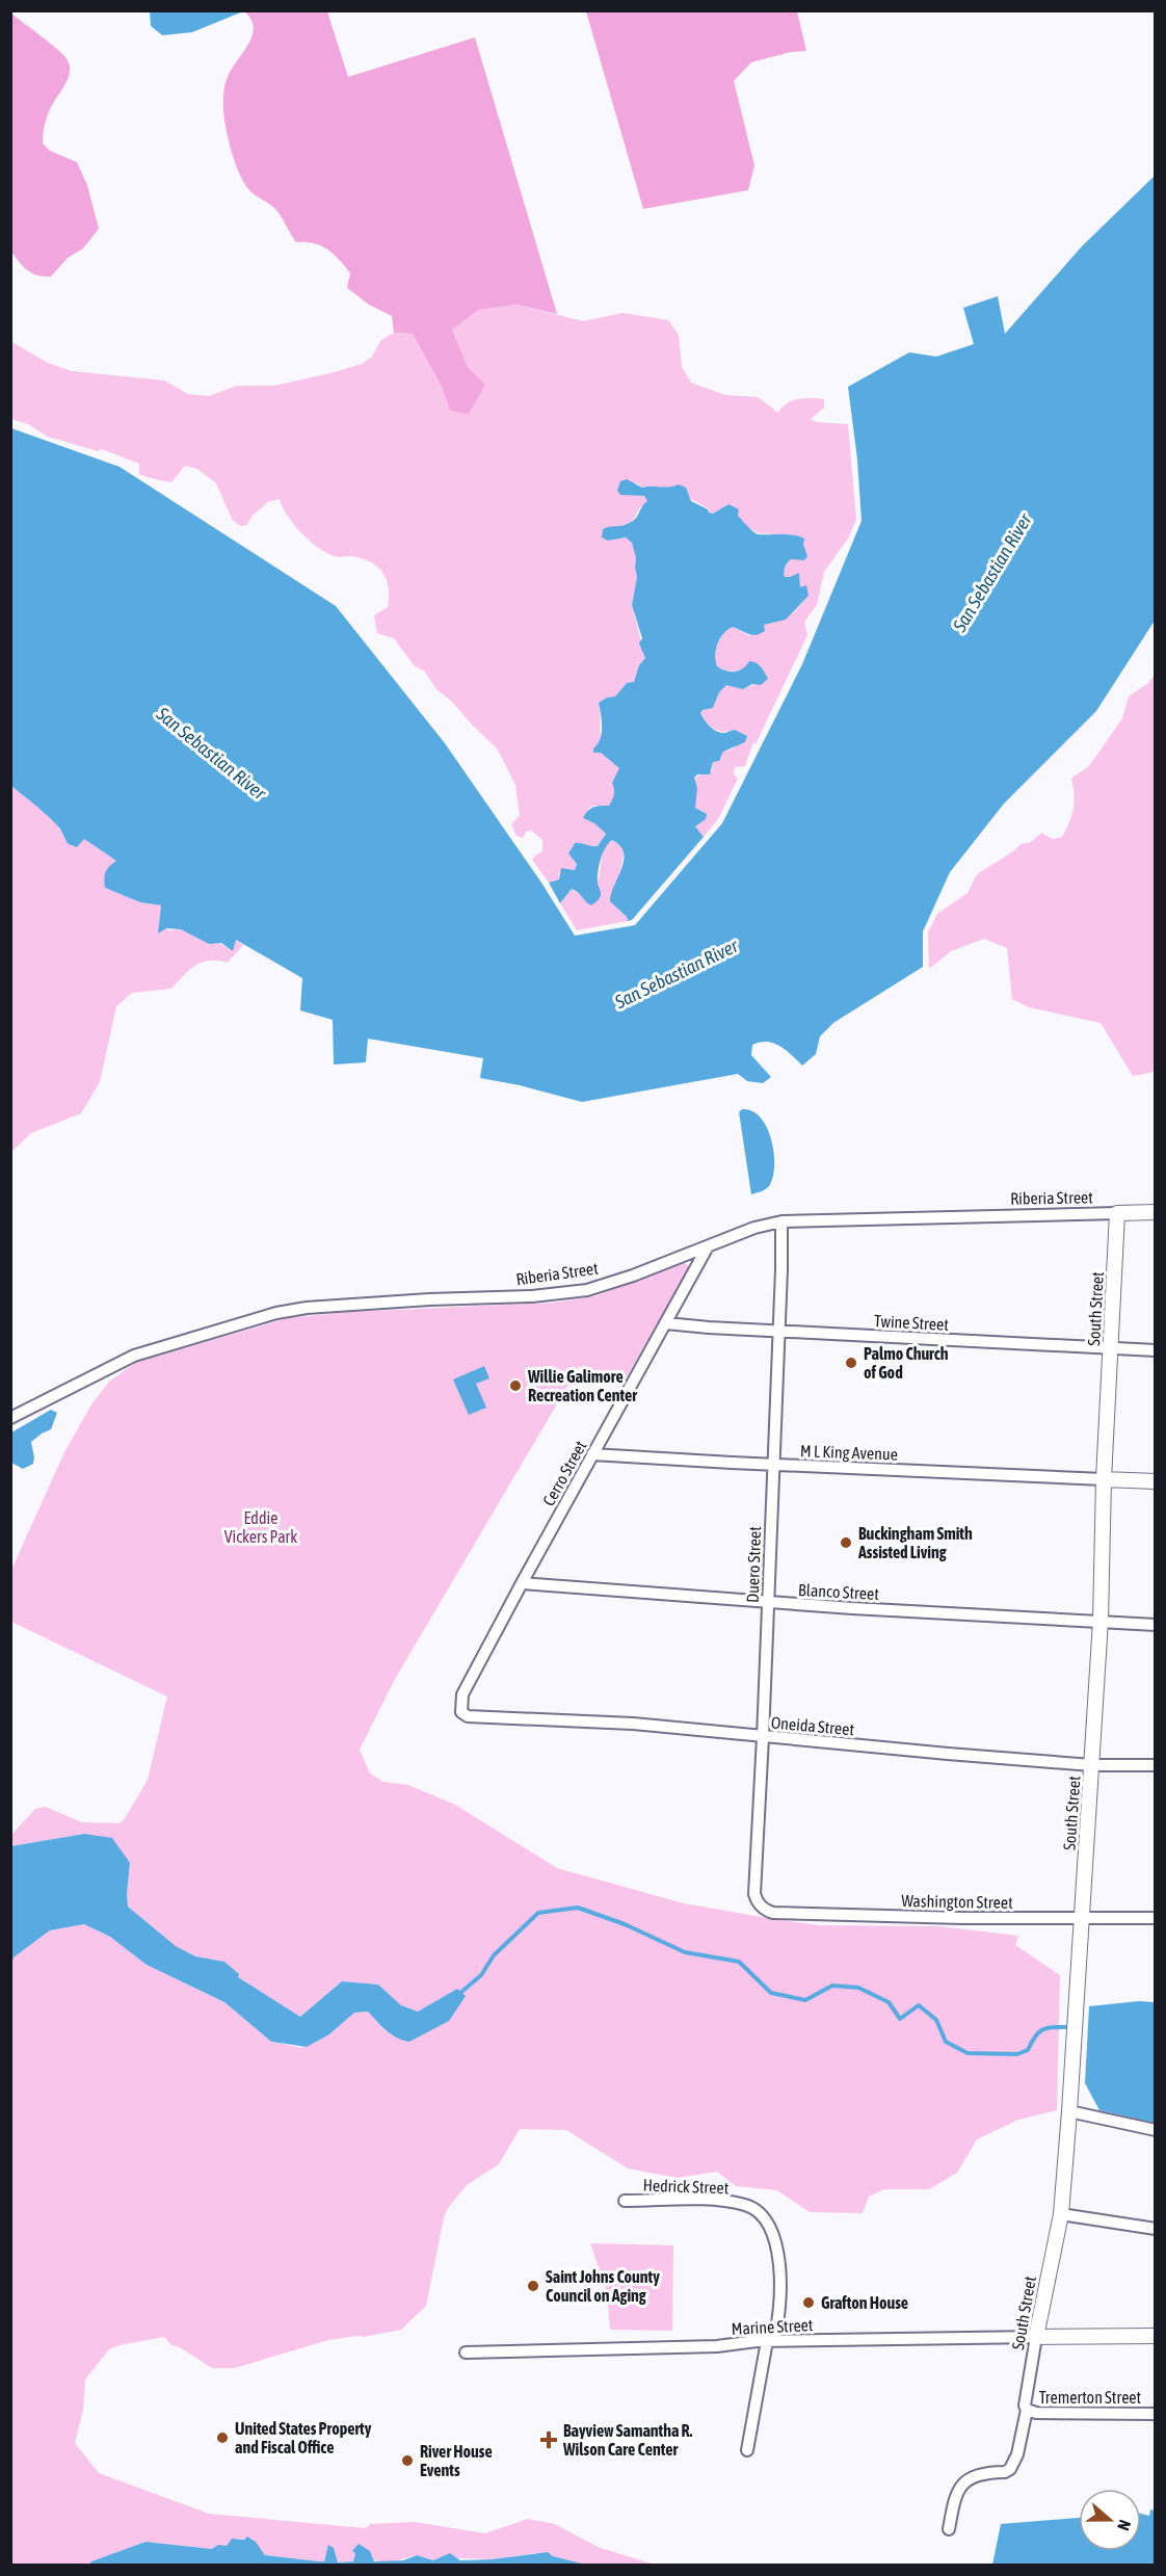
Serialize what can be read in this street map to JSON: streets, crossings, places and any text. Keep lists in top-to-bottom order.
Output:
{
  "streets": {
    "street": [
      "Riberia Street",
      "South Street",
      "Twine Street",
      "M L King Avenue",
      "Cerro Street",
      "Duero Street",
      "Blanco Street",
      "Oneida Street",
      "Washington Street",
      "Hedrick Street",
      "Marine Street",
      "Tremerton Street"
    ]
  },
  "crossings": [
    ["Riberia Street", "South Street"],
    ["Riberia Street", "Cerro Street"],
    ["Riberia Street", "Duero Street"],
    ["South Street", "Twine Street"],
    ["South Street", "M L King Avenue"],
    ["South Street", "Blanco Street"],
    ["South Street", "Oneida Street"],
    ["South Street", "Washington Street"],
    ["South Street", "Marine Street"],
    ["South Street", "Tremerton Street"],
    ["Twine Street", "Cerro Street"],
    ["Twine Street", "Duero Street"],
    ["M L King Avenue", "Cerro Street"],
    ["M L King Avenue", "Duero Street"],
    ["Cerro Street", "Blanco Street"],
    ["Cerro Street", "Oneida Street"],
    ["Duero Street", "Blanco Street"],
    ["Duero Street", "Oneida Street"],
    ["Duero Street", "Washington Street"],
    ["Hedrick Street", "Marine Street"]
  ],
  "water": ["San Sebastian River"],
  "parks": ["Eddie Vickers Park"],
  "places": {
    "other": [
      "Palmo Church of God",
      "Willie Galimore Recreation Center",
      "Buckingham Smith Assisted Living",
      "Saint Johns County Council on Aging",
      "Grafton House",
      "United States Property and Fiscal Office",
      "River House Events"
    ],
    "health": ["Bayview Samantha R. Wilson Care Center"]
  },
  "north": "right"
}
